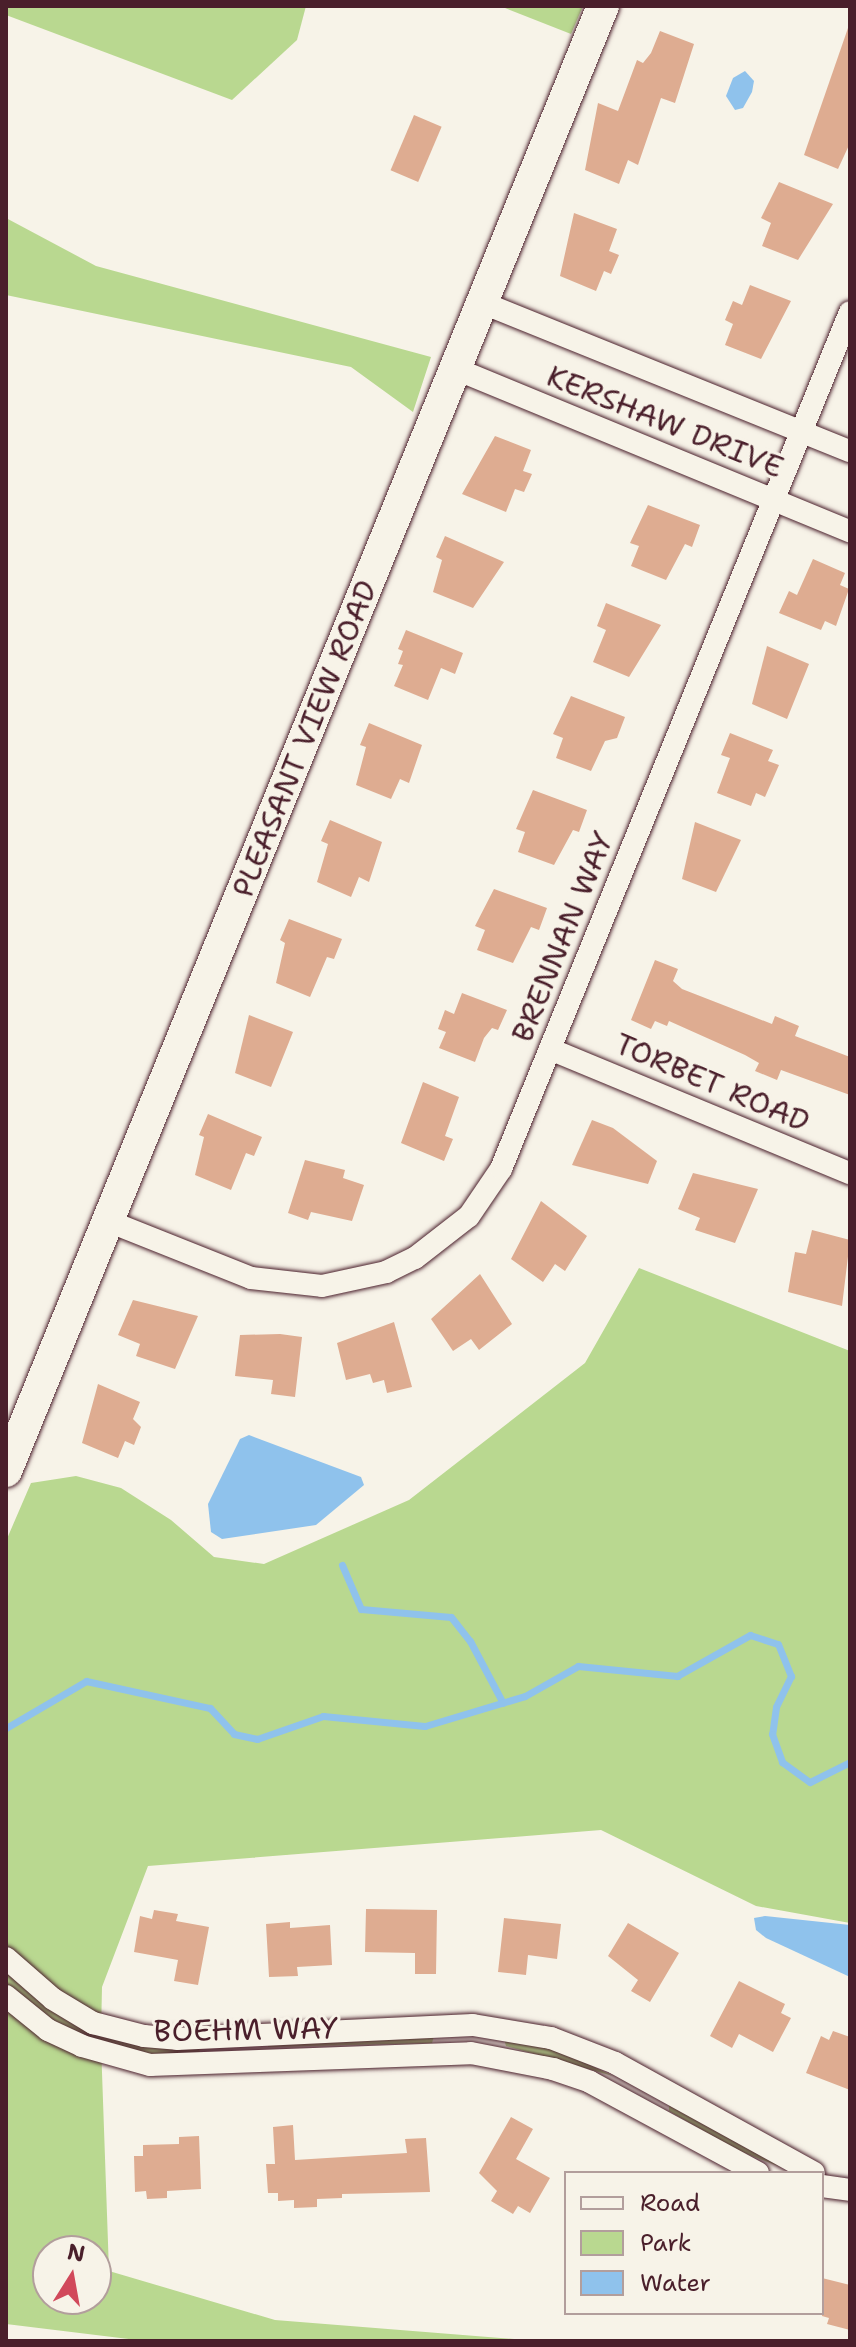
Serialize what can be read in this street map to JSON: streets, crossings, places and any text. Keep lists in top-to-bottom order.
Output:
{
  "streets": {
    "street": [
      "KERSHAW DRIVE",
      "PLEASANT VIEW ROAD",
      "BRENNAN WAY",
      "TORBET ROAD",
      "BOEHM WAY"
    ]
  },
  "crossings": [
    ["KERSHAW DRIVE", "PLEASANT VIEW ROAD"],
    ["KERSHAW DRIVE", "BRENNAN WAY"],
    ["PLEASANT VIEW ROAD", "BRENNAN WAY"],
    ["BRENNAN WAY", "TORBET ROAD"]
  ],
  "legend": ["Road", "Park", "Water"],
  "north": "top"
}
